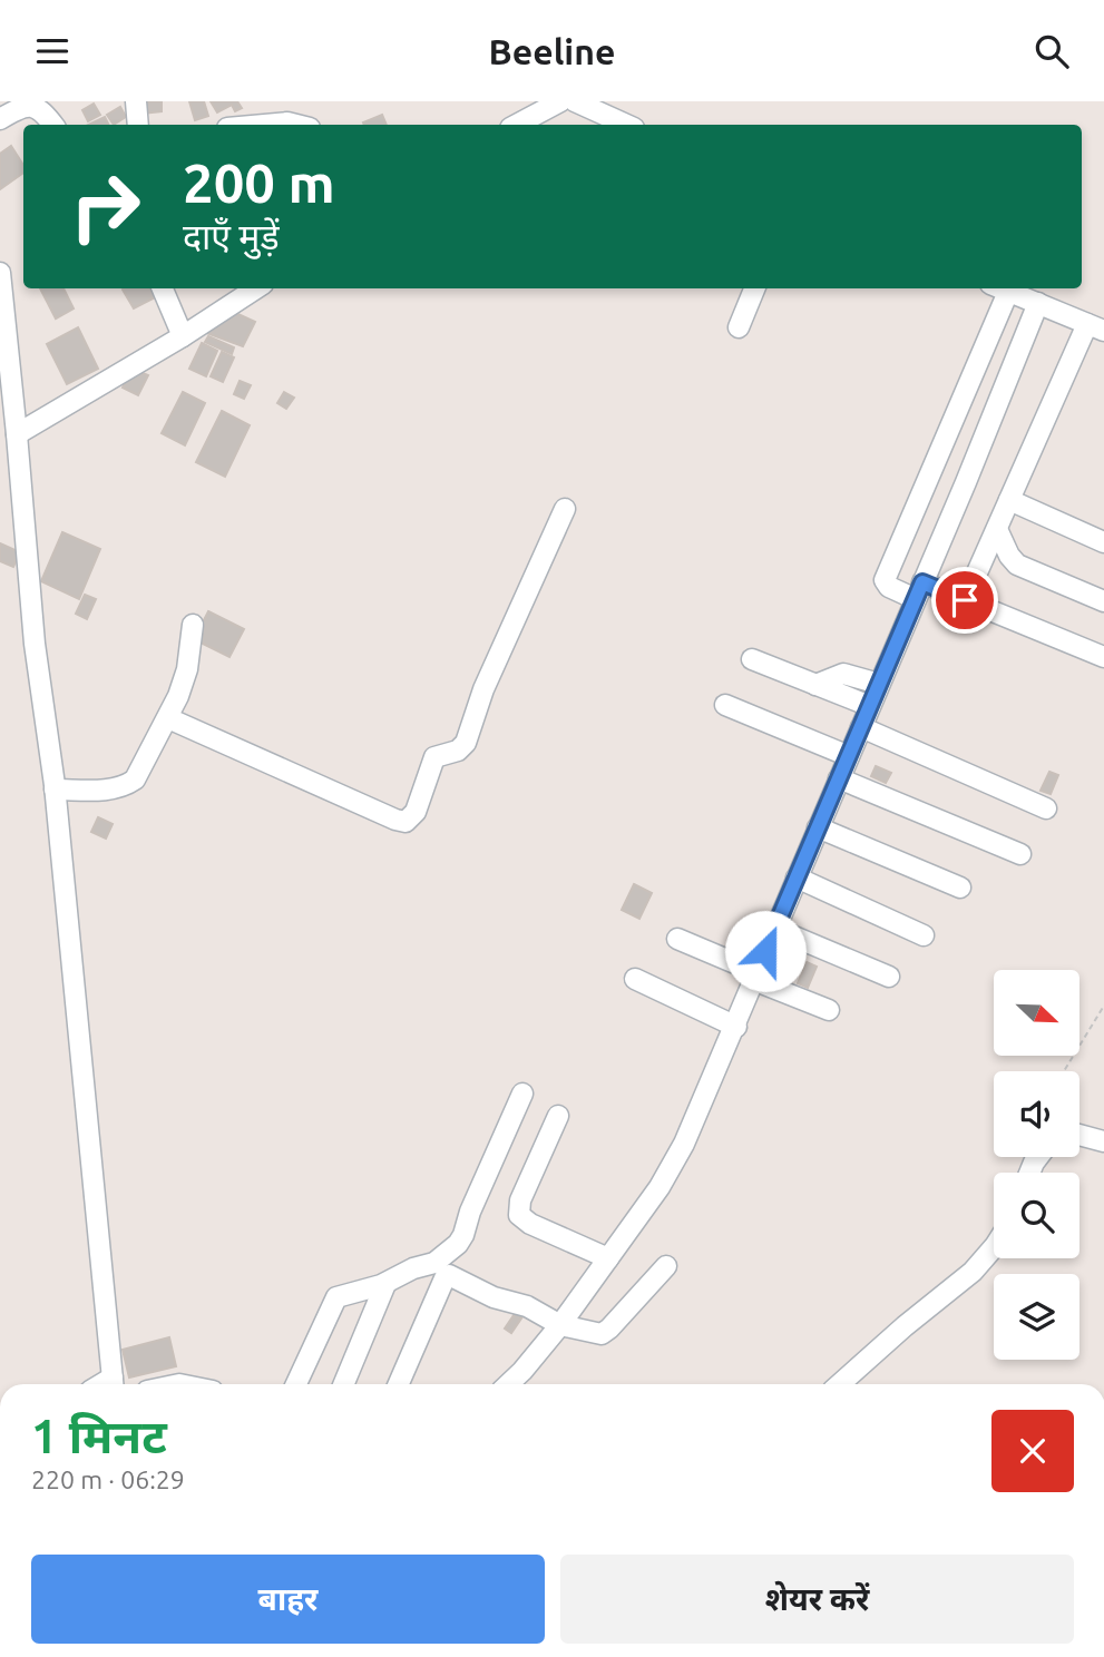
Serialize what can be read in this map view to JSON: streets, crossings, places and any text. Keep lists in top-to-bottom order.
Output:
{
  "north": "bottom right",
  "page": {
    "header": "Beeline",
    "turn": ["200 m", "दाएँ मुड़ें"],
    "heading": ["1 मिनट", "220 m · 06:29"],
    "buttons": ["बाहर", "शेयर करें"]
  }
}
